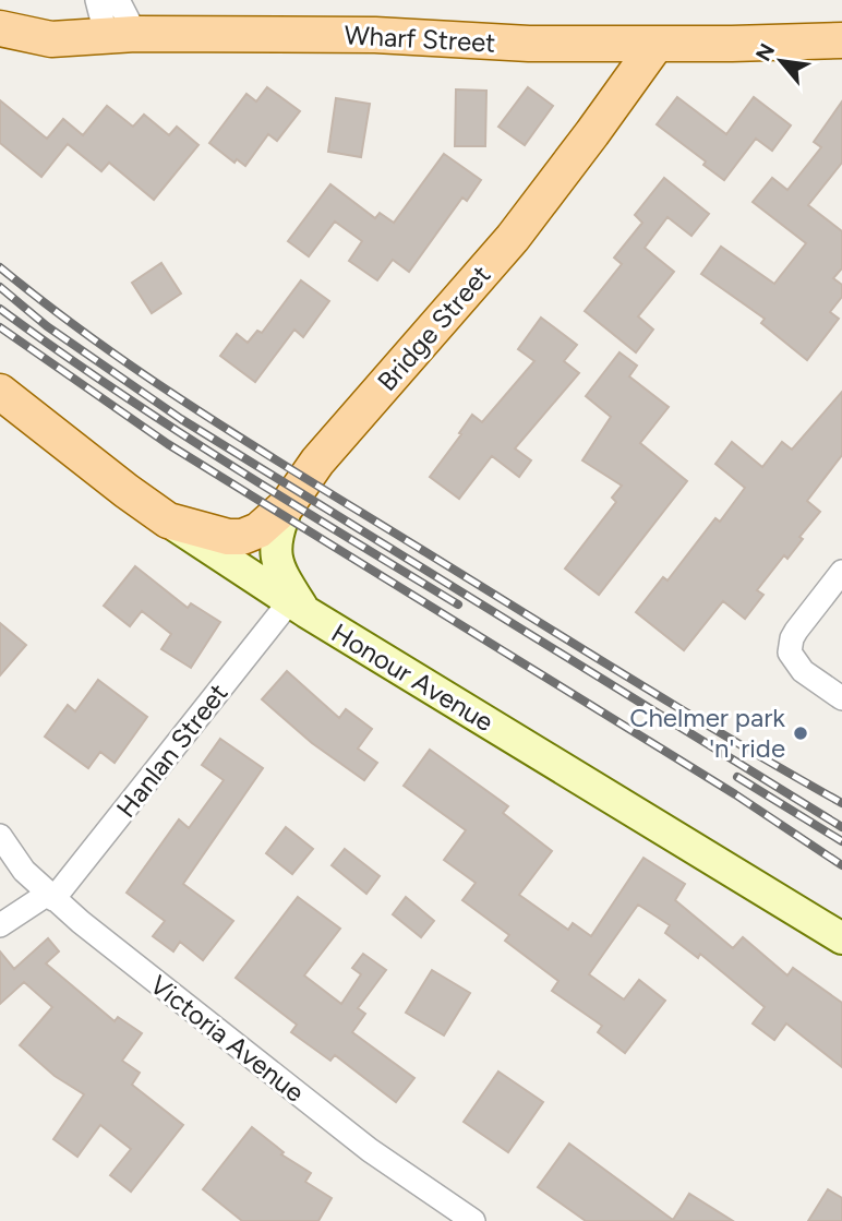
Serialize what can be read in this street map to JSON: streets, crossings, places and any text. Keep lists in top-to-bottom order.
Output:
{
  "streets": {
    "main road": ["Wharf Street", "Bridge Street", "Honour Avenue"],
    "street": ["Hanlan Street", "Victoria Avenue"]
  },
  "crossings": [
    ["Wharf Street", "Bridge Street"],
    ["Bridge Street", "Honour Avenue"],
    ["Honour Avenue", "Hanlan Street"],
    ["Hanlan Street", "Victoria Avenue"]
  ],
  "places": ["Chelmer park 'n' ride"],
  "north": "top left"
}
